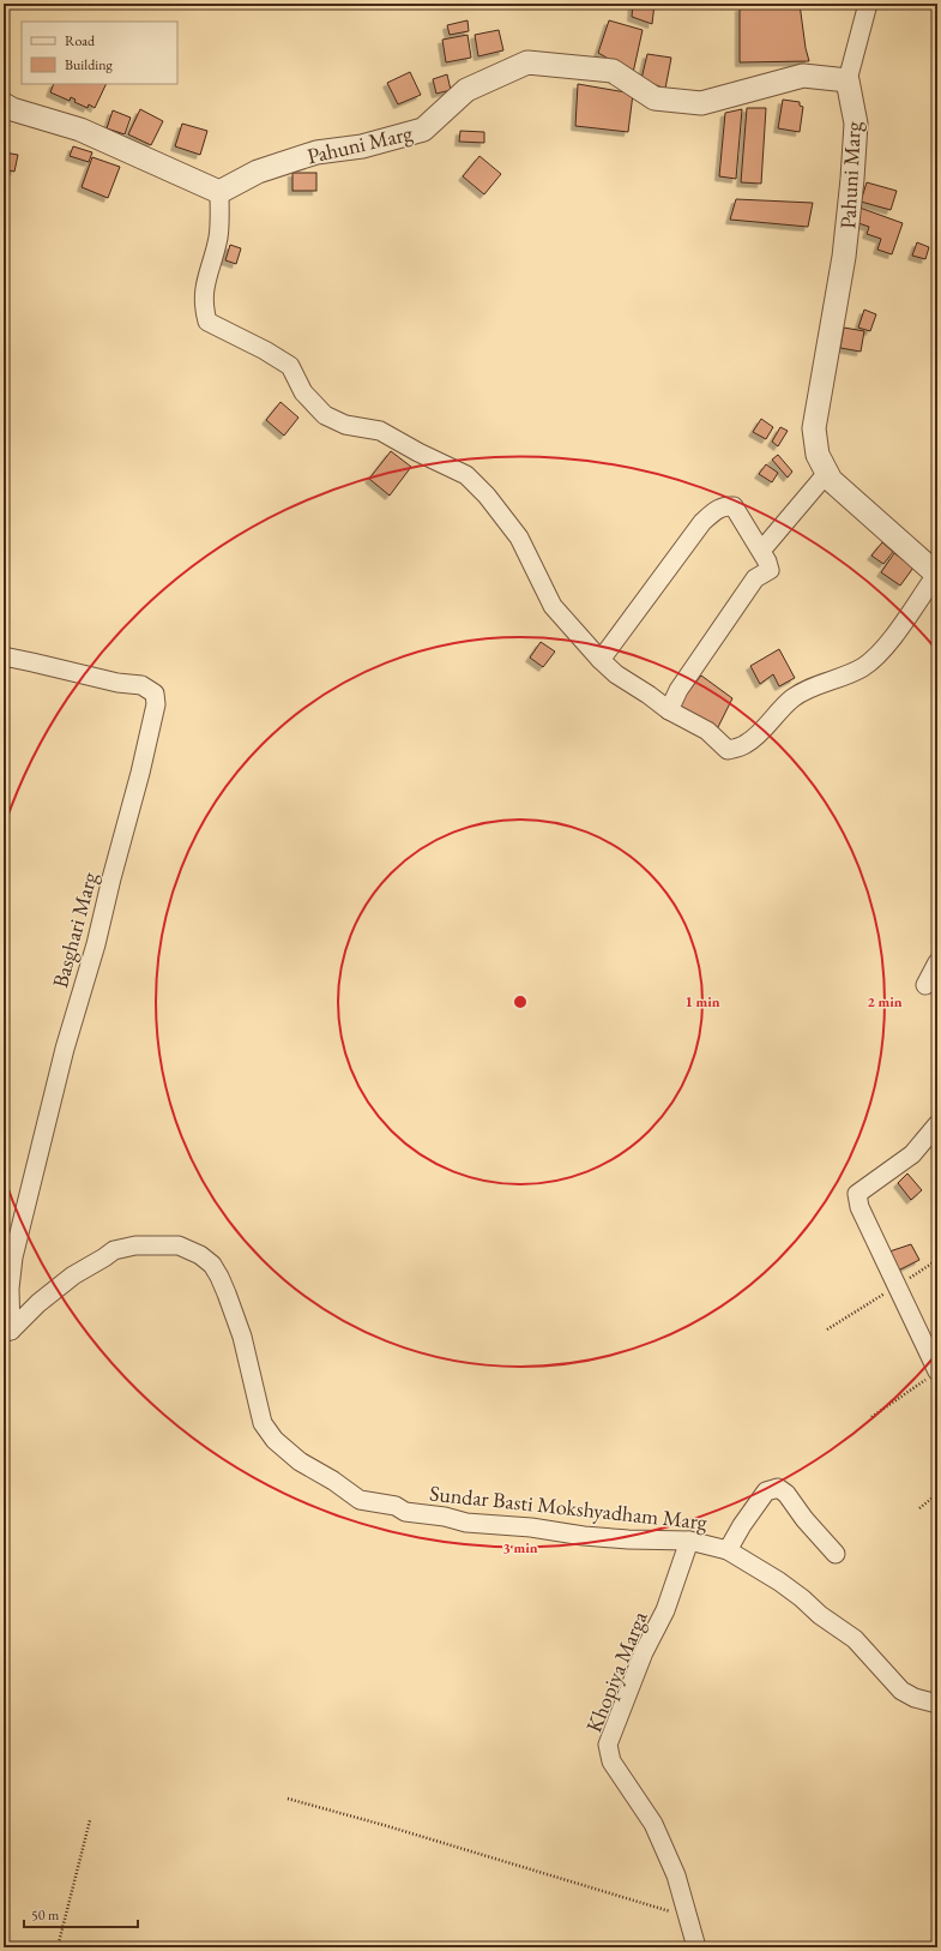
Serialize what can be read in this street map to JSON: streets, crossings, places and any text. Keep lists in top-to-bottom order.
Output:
{
  "streets": {
    "street": [
      "Pahuni Marg",
      "Basghari Marg",
      "Sundar Basti Mokshyadham Marg",
      "Khopiya Marga"
    ]
  },
  "crossings": [
    ["Basghari Marg", "Sundar Basti Mokshyadham Marg"],
    ["Sundar Basti Mokshyadham Marg", "Khopiya Marga"]
  ],
  "legend": ["Road", "Building"],
  "scale_bar": "50 m",
  "rings": ["1 min", "2 min", "3 min"]
}
